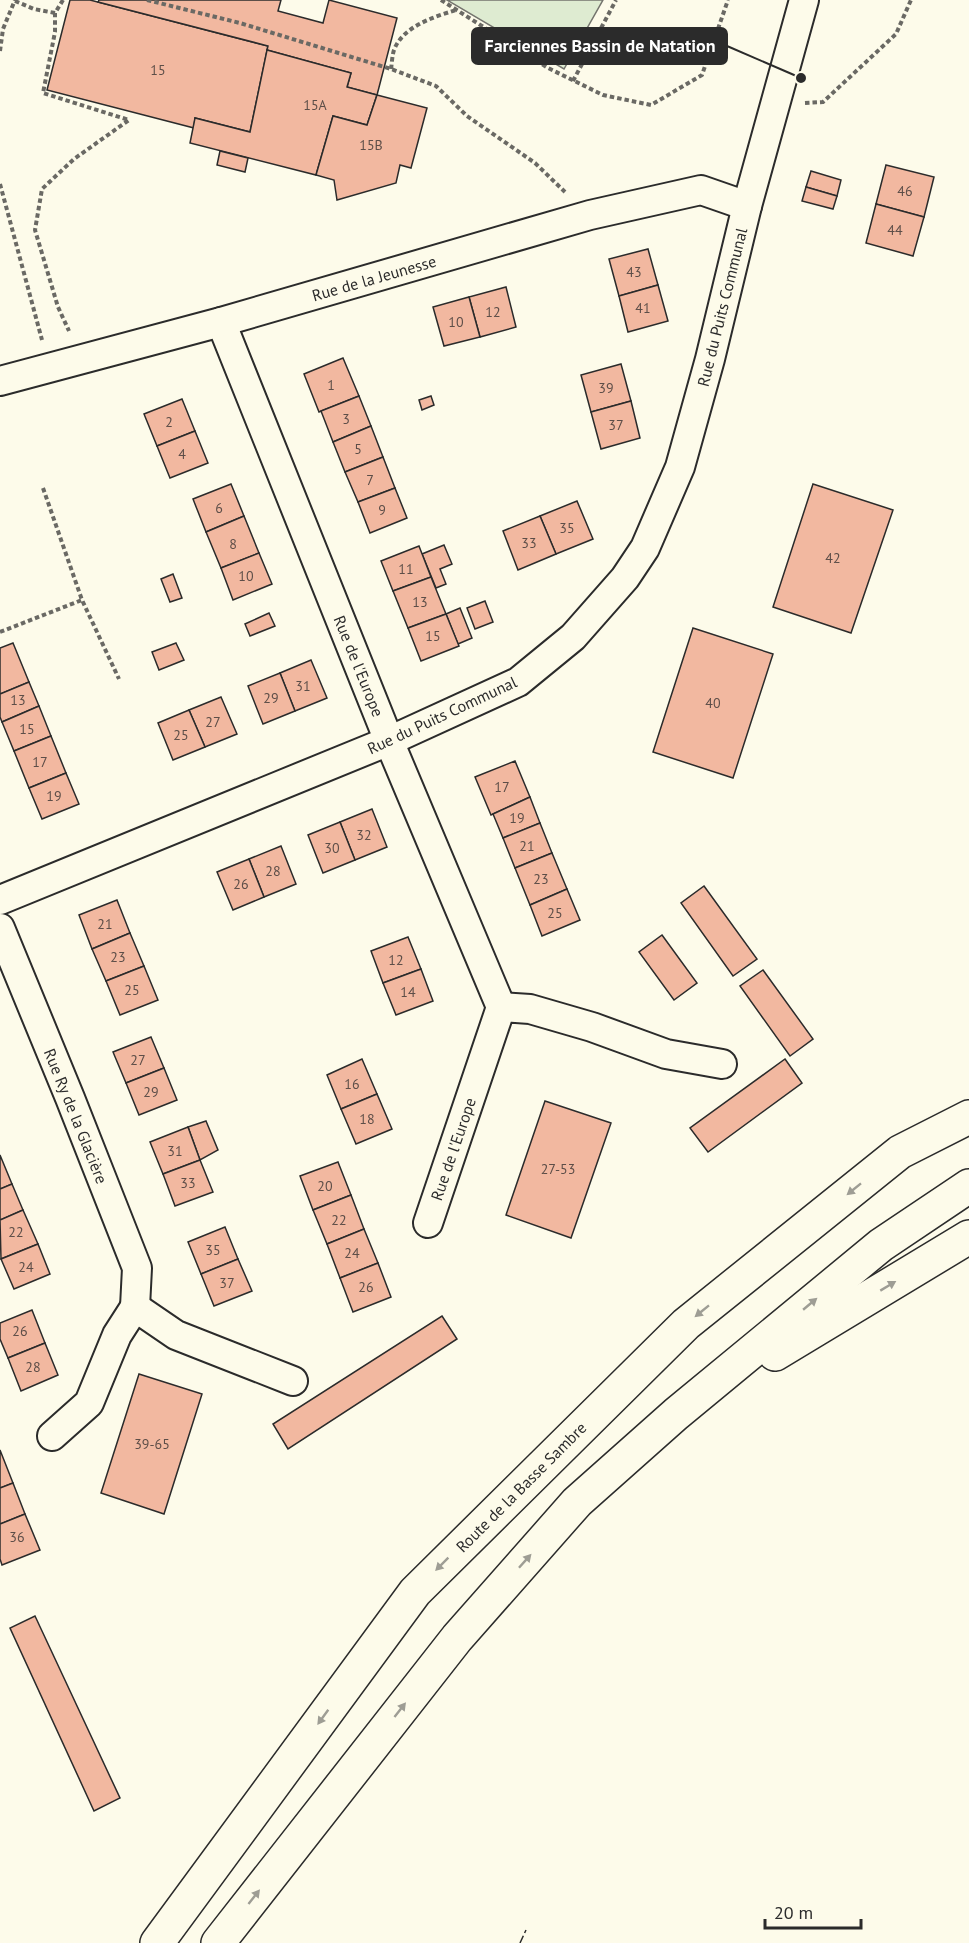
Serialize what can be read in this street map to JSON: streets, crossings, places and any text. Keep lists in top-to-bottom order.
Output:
{
  "streets": {
    "highway": ["Route de la Basse Sambre"],
    "street": [
      "Rue de la Jeunesse",
      "Rue du Puits Communal",
      "Rue de l'Europe",
      "Rue Ry de la Glacière"
    ]
  },
  "crossings": [
    ["Rue de la Jeunesse", "Rue du Puits Communal"],
    ["Rue de la Jeunesse", "Rue de l'Europe"],
    ["Rue du Puits Communal", "Rue de l'Europe"]
  ],
  "places": ["Farciennes Bassin de Natation"],
  "house_numbers": [
    "15",
    "15A",
    "15B",
    "46",
    "44",
    "43",
    "41",
    "12",
    "10",
    "1",
    "39",
    "3",
    "2",
    "37",
    "5",
    "4",
    "7",
    "6",
    "9",
    "35",
    "33",
    "8",
    "42",
    "11",
    "10",
    "13",
    "15",
    "31",
    "29",
    "13",
    "40",
    "27",
    "15",
    "25",
    "17",
    "17",
    "19",
    "19",
    "32",
    "21",
    "30",
    "28",
    "23",
    "26",
    "25",
    "21",
    "23",
    "12",
    "25",
    "14",
    "27",
    "16",
    "29",
    "18",
    "31",
    "27-53",
    "33",
    "20",
    "22",
    "22",
    "35",
    "24",
    "24",
    "37",
    "26",
    "26",
    "28",
    "39-65",
    "36"
  ],
  "scale_bar": "20 m"
}
